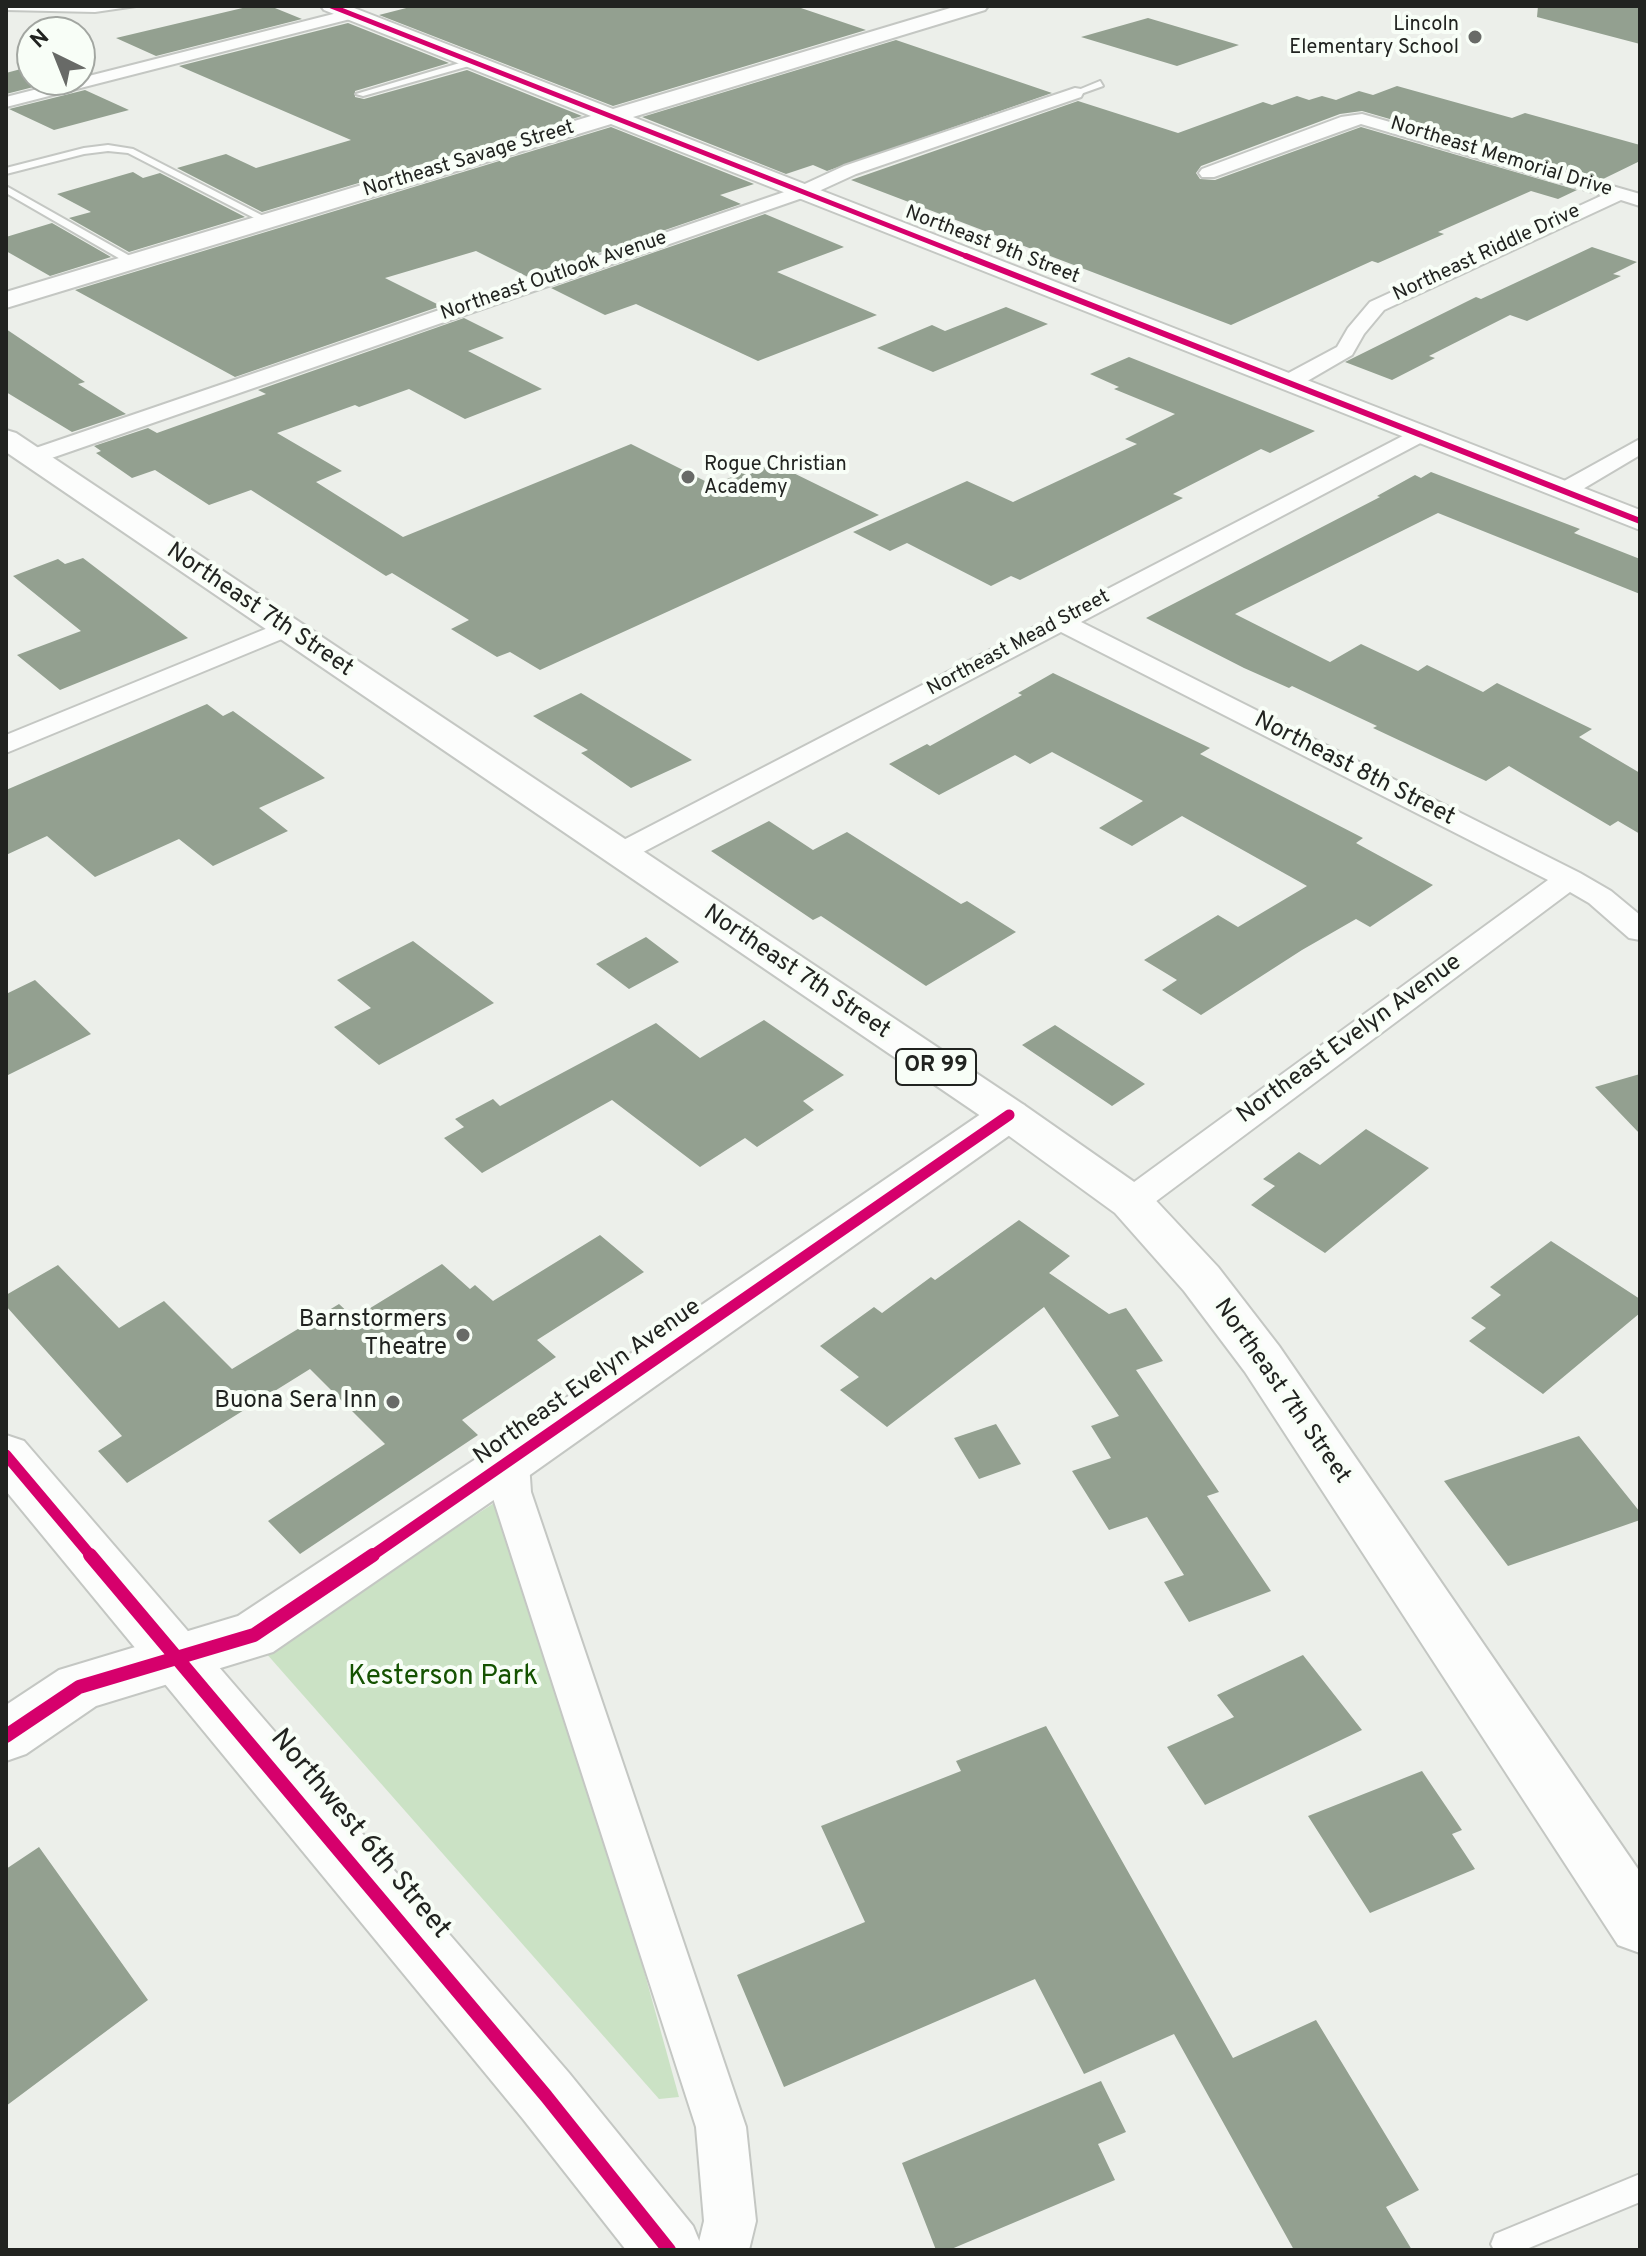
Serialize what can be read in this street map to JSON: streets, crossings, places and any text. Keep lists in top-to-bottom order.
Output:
{
  "streets": {
    "main road": [
      "Northeast Savage Street",
      "Northeast 9th Street",
      "Northeast 7th Street",
      "Northeast Evelyn Avenue",
      "OR 99",
      "Northwest 6th Street"
    ],
    "street": [
      "Northeast Memorial Drive",
      "Northeast Riddle Drive",
      "Northeast Outlook Avenue",
      "Northeast Mead Street",
      "Northeast 8th Street"
    ]
  },
  "crossings": [
    ["Northeast Memorial Drive", "Northeast Riddle Drive"],
    ["Northeast Savage Street", "Northeast 9th Street"],
    ["Northeast 9th Street", "Northeast Riddle Drive"],
    ["Northeast 9th Street", "Northeast Outlook Avenue"],
    ["Northeast 9th Street", "Northeast Mead Street"],
    ["Northeast Outlook Avenue", "Northeast 7th Street"],
    ["Northeast 7th Street", "Northeast Mead Street"],
    ["Northeast 7th Street", "Northeast Evelyn Avenue"],
    ["Northeast Mead Street", "Northeast 8th Street"],
    ["Northeast 8th Street", "Northeast Evelyn Avenue"],
    ["Northeast Evelyn Avenue", "Northwest 6th Street"]
  ],
  "parks": ["Kesterson Park"],
  "places": [
    "Lincoln Elementary School",
    "Rogue Christian Academy",
    "Barnstormers Theatre",
    "Buona Sera Inn"
  ],
  "north": "top left"
}
